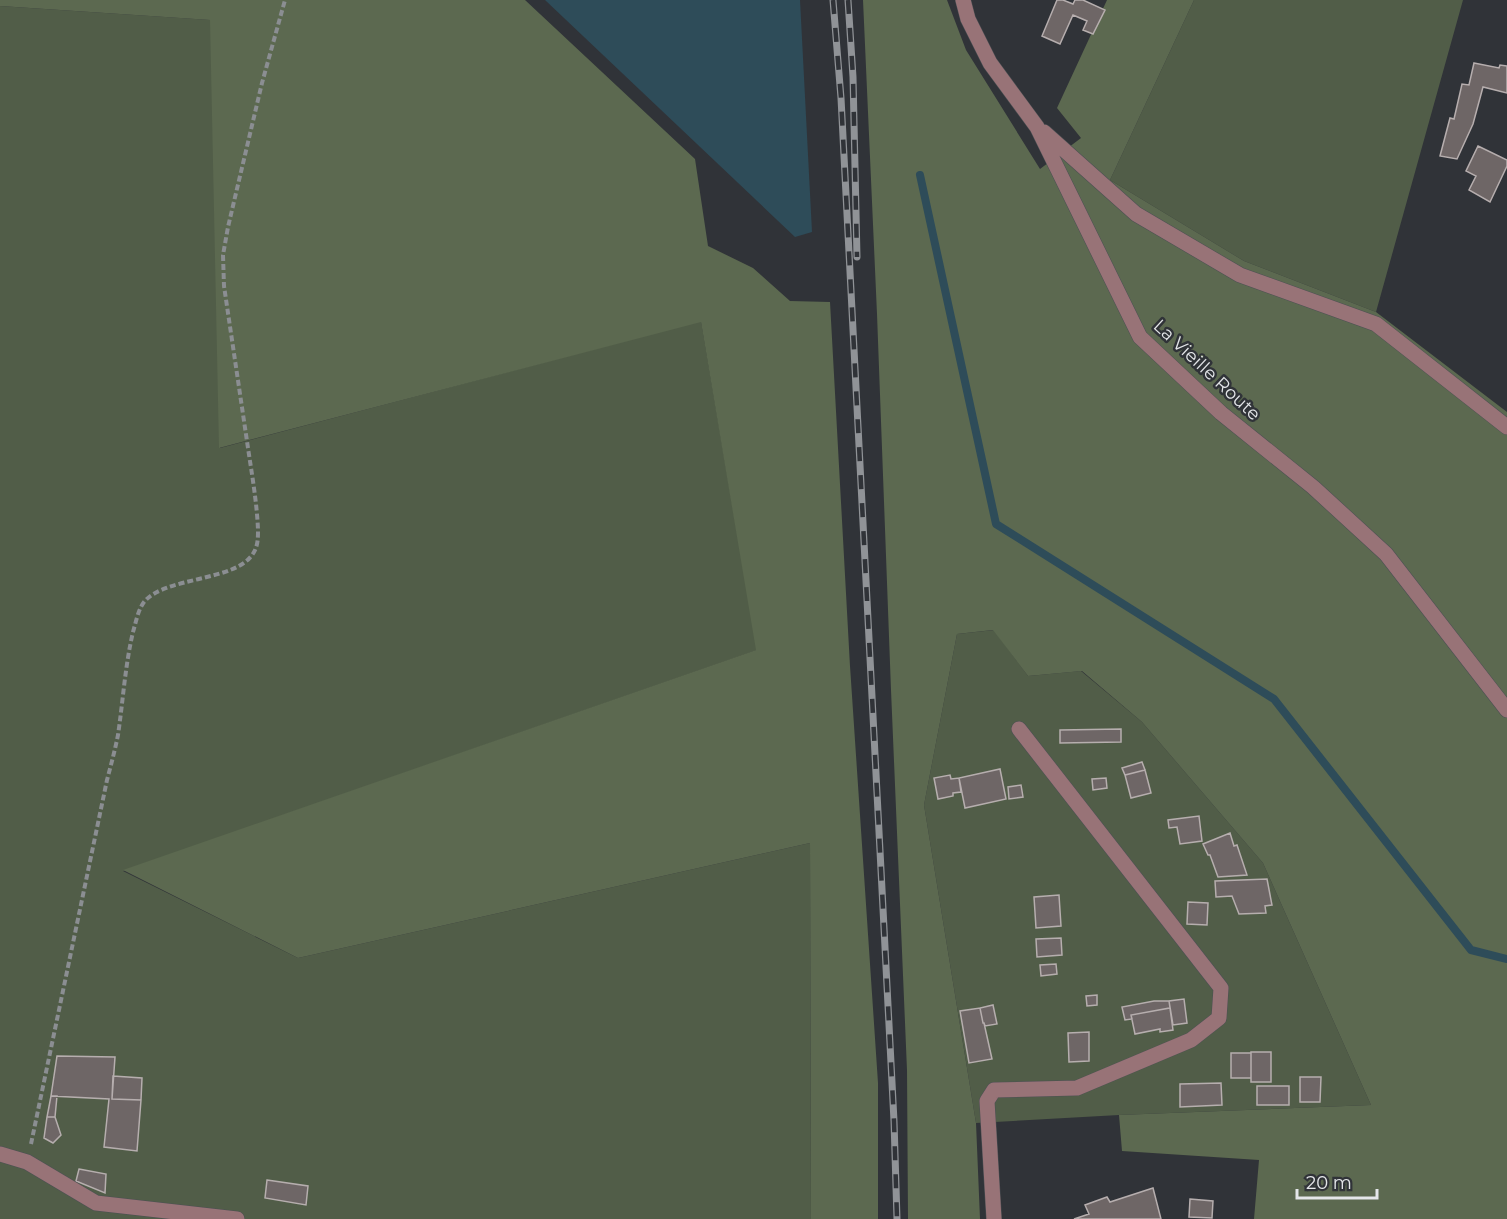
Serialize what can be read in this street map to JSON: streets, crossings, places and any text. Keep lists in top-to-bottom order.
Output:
{
  "streets": {
    "street": ["La Vieille Route"]
  },
  "scale_bar": "20 m"
}
